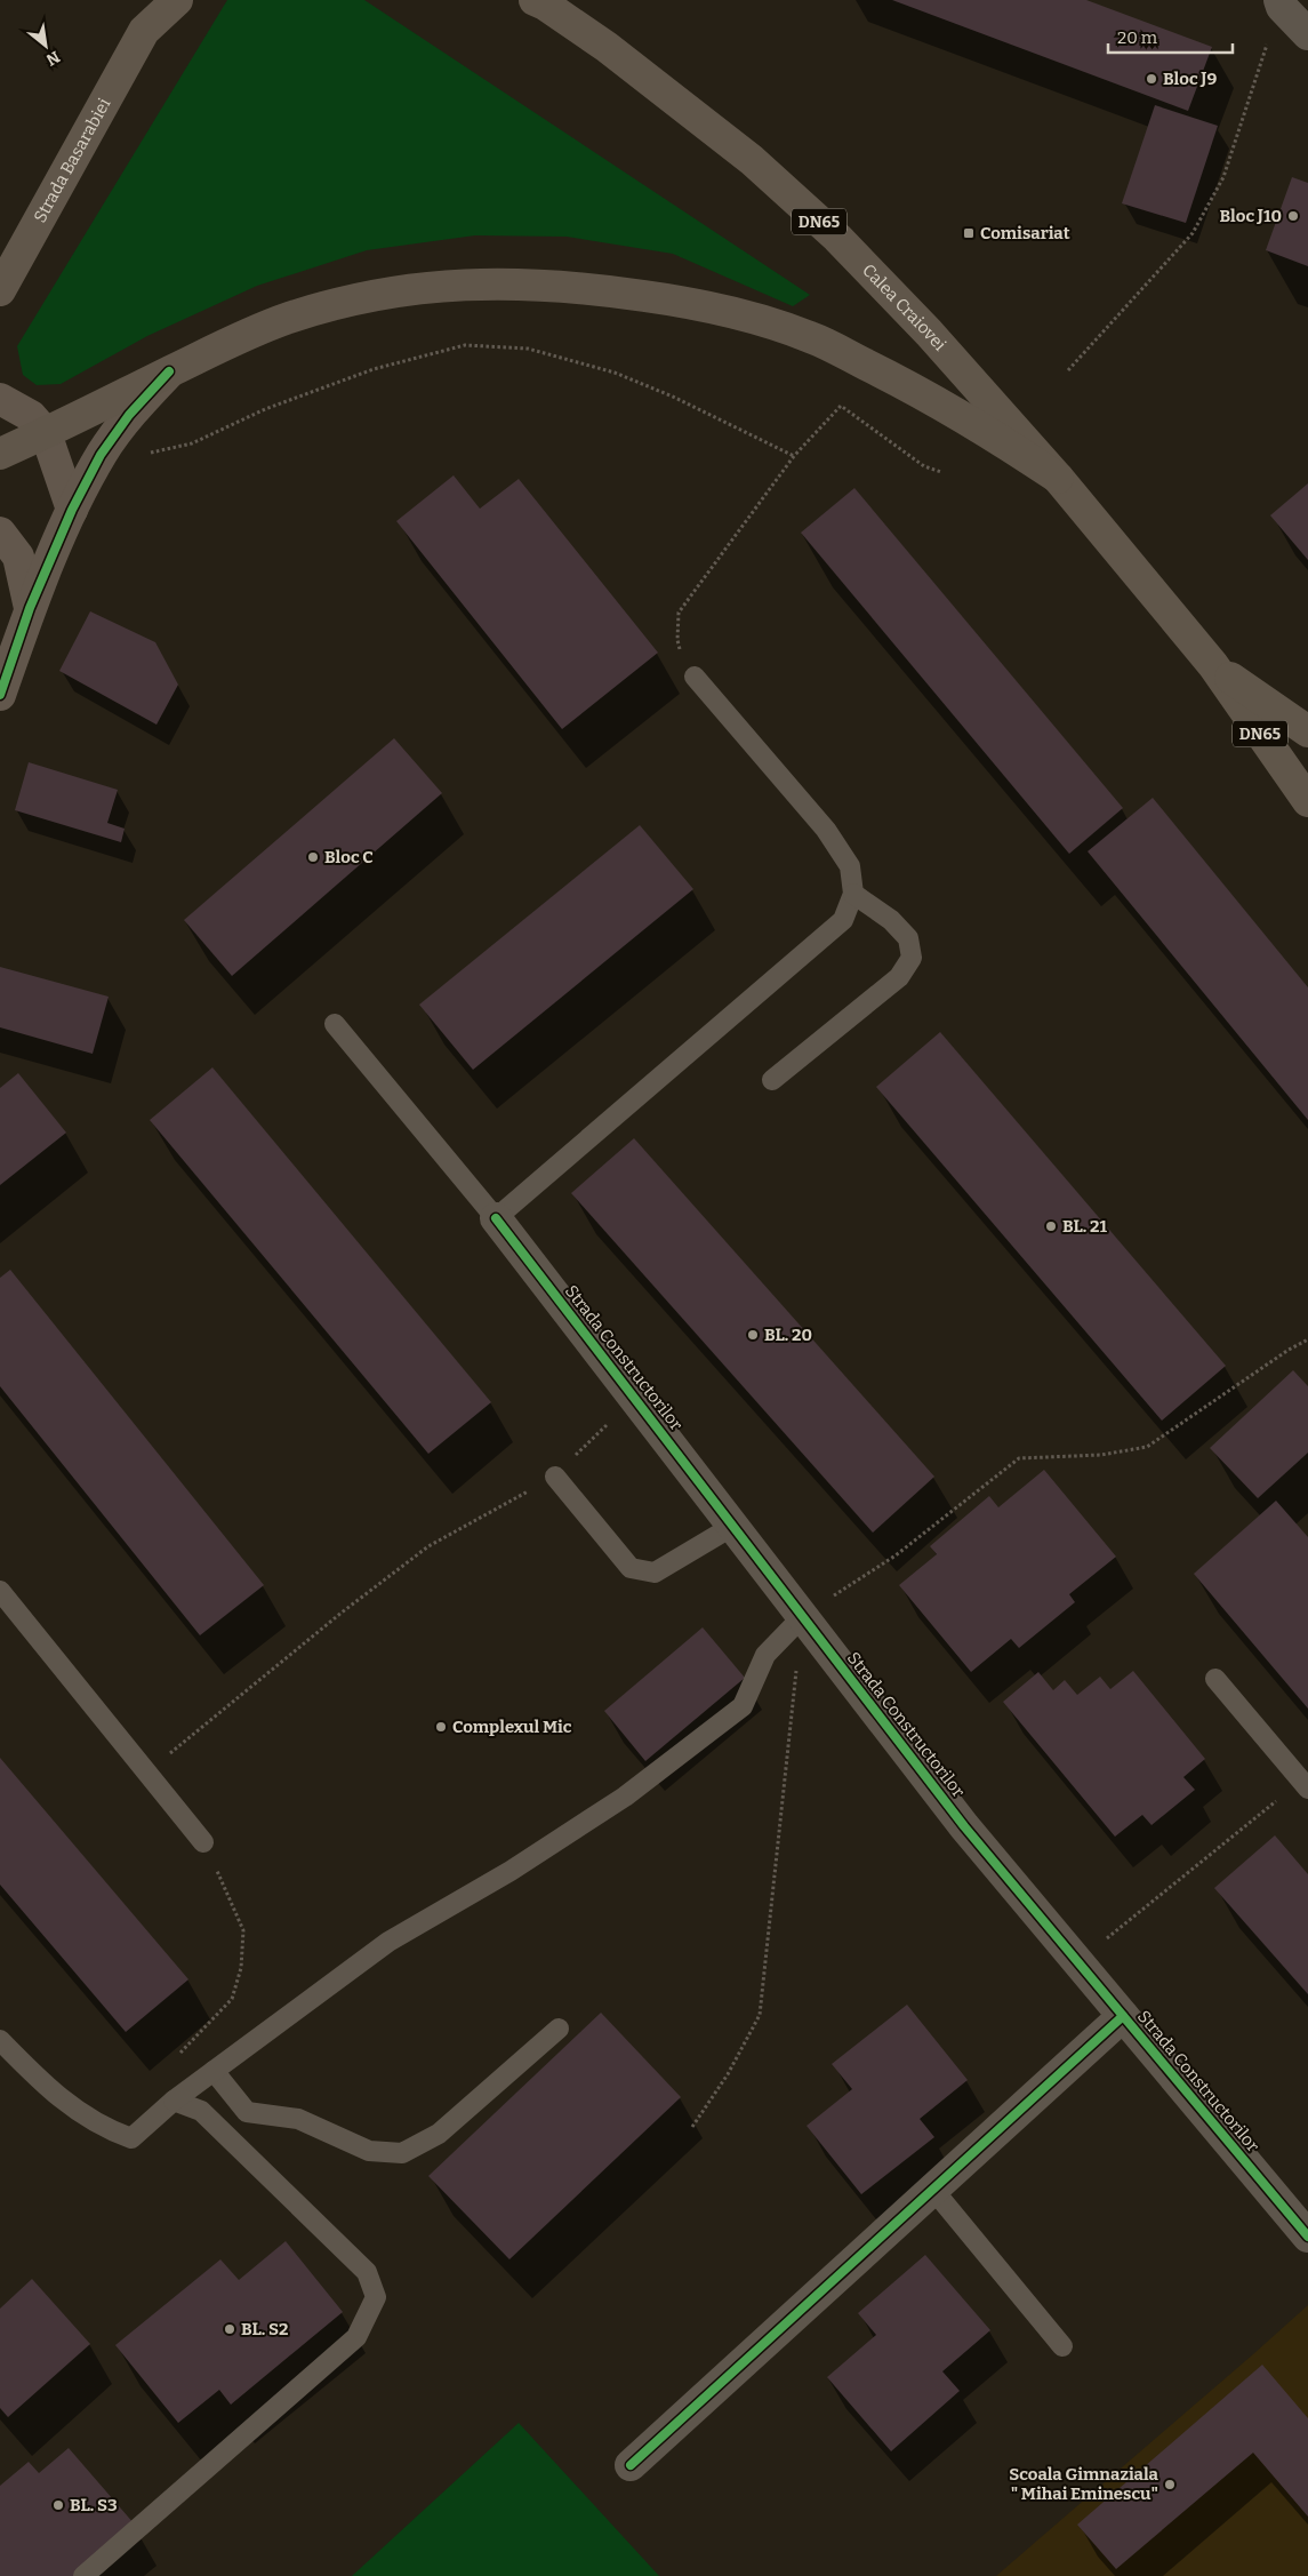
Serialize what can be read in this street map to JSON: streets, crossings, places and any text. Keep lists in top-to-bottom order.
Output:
{
  "streets": {
    "main road": ["Strada Basarabiei", "DN65", "Calea Craiovei"],
    "street": ["Strada Constructorilor"]
  },
  "places": {
    "other": [
      "Bloc J9",
      "Bloc J10",
      "Bloc C",
      "BL. 21",
      "BL. 20",
      "Complexul Mic",
      "BL. S2",
      "Scoala Gimnaziala \" Mihai Eminescu\"",
      "BL. S3"
    ],
    "transit": ["Comisariat"]
  },
  "scale_bar": "20 m",
  "north": "bottom right"
}
